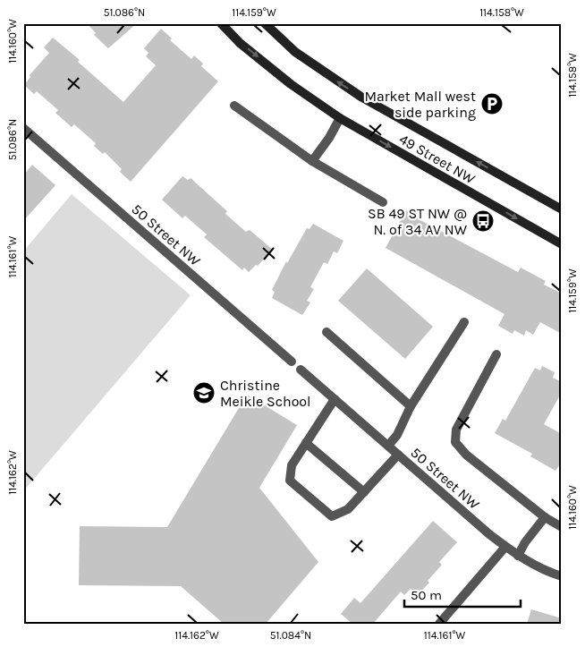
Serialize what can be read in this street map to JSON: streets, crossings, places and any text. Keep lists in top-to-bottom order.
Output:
{
  "streets": {
    "street": ["49 Street NW", "50 Street NW"]
  },
  "places": {
    "parking": ["Market Mall west side parking"],
    "bus stop": ["SB 49 ST NW @ N. of 34 AV NW"],
    "school or university": ["Christine Meikle School"]
  },
  "scale_bar": "50 m",
  "coordinates": [
    "51.086°N",
    "114.159°W",
    "114.158°W",
    "114.160°W",
    "114.161°W",
    "114.162°W",
    "51.084°N"
  ]
}
